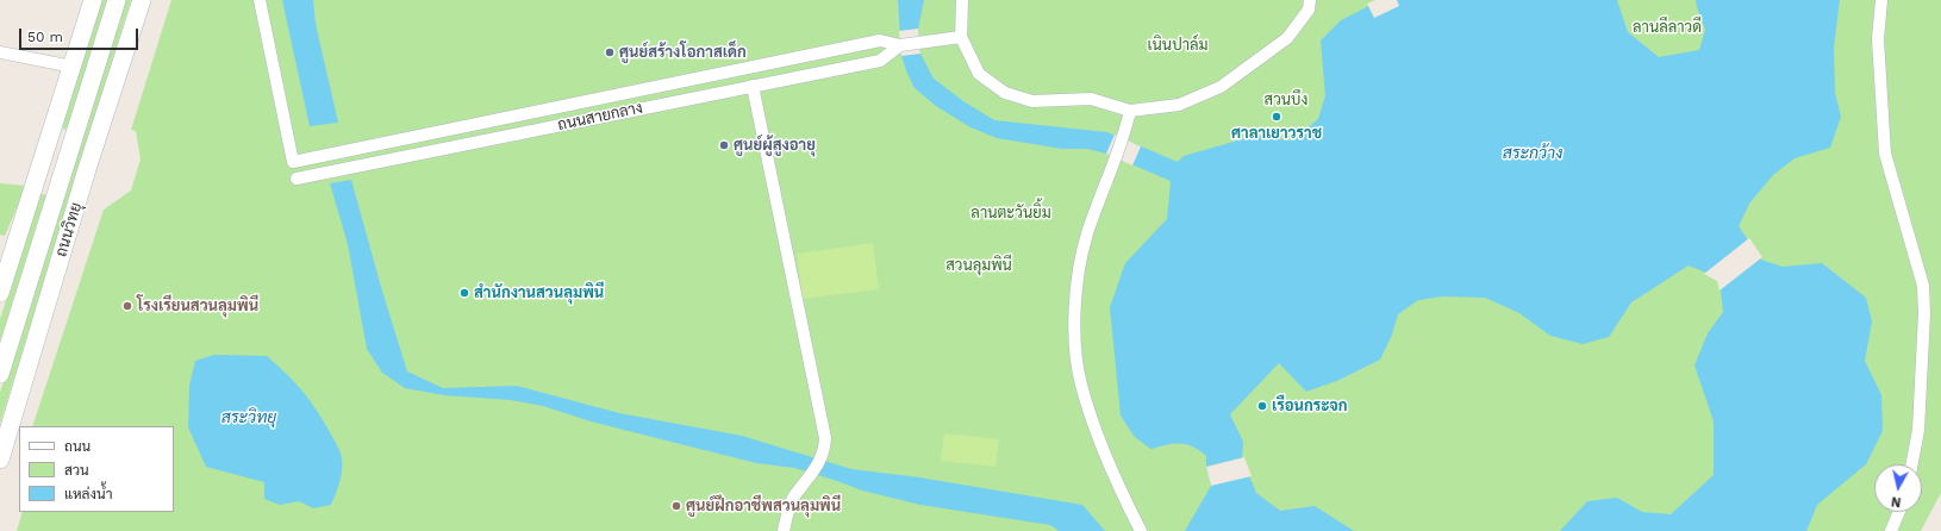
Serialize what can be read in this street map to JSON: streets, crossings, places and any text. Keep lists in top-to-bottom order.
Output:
{
  "streets": {
    "main road": ["ถนนวิทยุ"],
    "street": ["ถนนสายกลาง"]
  },
  "water": ["สระกว้าง", "สระวิทยุ"],
  "parks": [
    "ลานลีลาวดี",
    "เนินปาล์ม",
    "สวนบึง",
    "ลานตะวันยิ้ม",
    "สวนลุมพินี"
  ],
  "places": [
    "ศูนย์สร้างโอกาสเด็ก",
    "ศาลาเยาวราช",
    "ศูนย์ผู้สูงอายุ",
    "สำนักงานสวนลุมพินี",
    "โรงเรียนสวนลุมพินี",
    "เรือนกระจก",
    "ศูนย์ฝึกอาชีพสวนลุมพินี"
  ],
  "legend": ["ถนน", "สวน", "แหล่งน้ำ"],
  "scale_bar": "50 m",
  "north": "bottom"
}
